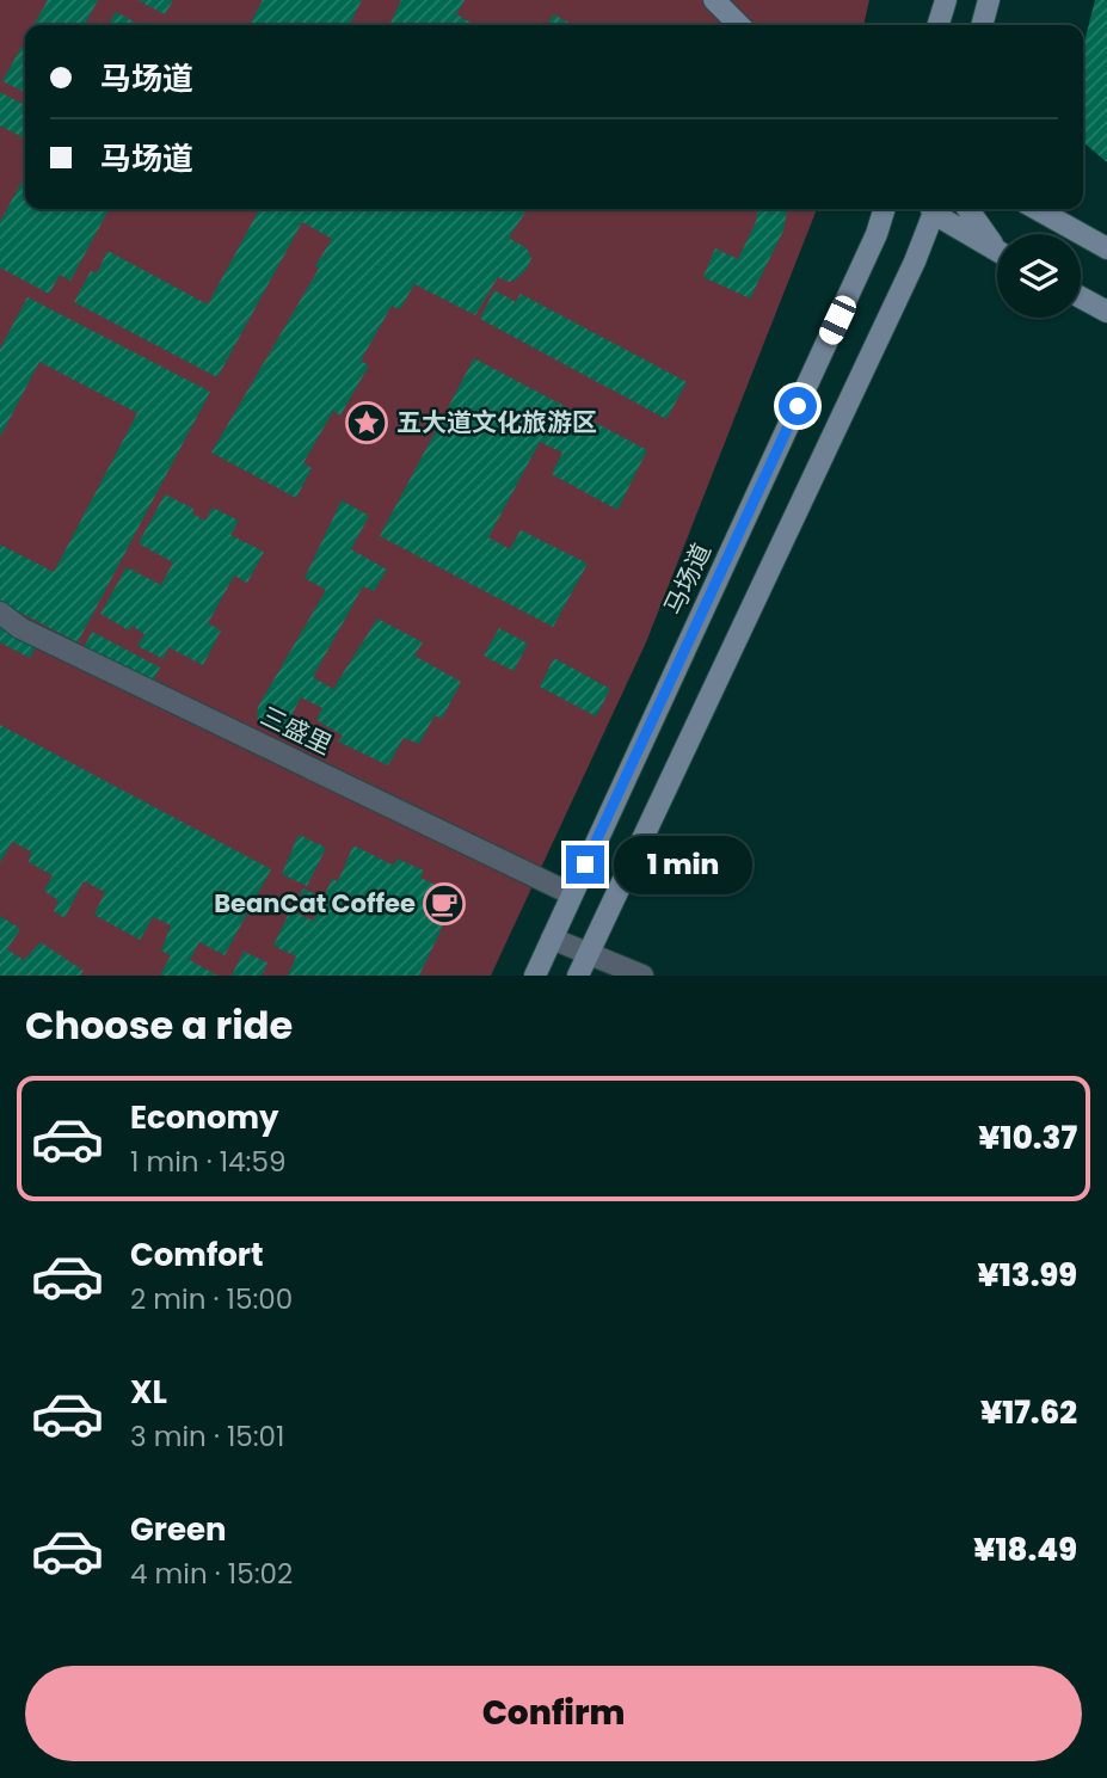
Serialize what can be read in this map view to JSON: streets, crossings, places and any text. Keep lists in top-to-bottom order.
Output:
{
  "streets": {
    "main road": ["马场道"],
    "street": ["三盛里"]
  },
  "crossings": [
    ["马场道", "三盛里"]
  ],
  "places": {
    "place": ["五大道文化旅游区"],
    "cafe": ["BeanCat Coffee"]
  },
  "page": {
    "banner": ["马场道", "马场道"],
    "bubble": "1 min",
    "heading": "Choose a ride",
    "list": [
      {
        "name": "Economy",
        "note": "1 min · 14:59",
        "value": "¥10.37"
      },
      {
        "name": "Comfort",
        "note": "2 min · 15:00",
        "value": "¥13.99"
      },
      {
        "name": "XL",
        "note": "3 min · 15:01",
        "value": "¥17.62"
      },
      {
        "name": "Green",
        "note": "4 min · 15:02",
        "value": "¥18.49"
      }
    ],
    "buttons": "Confirm"
  }
}
